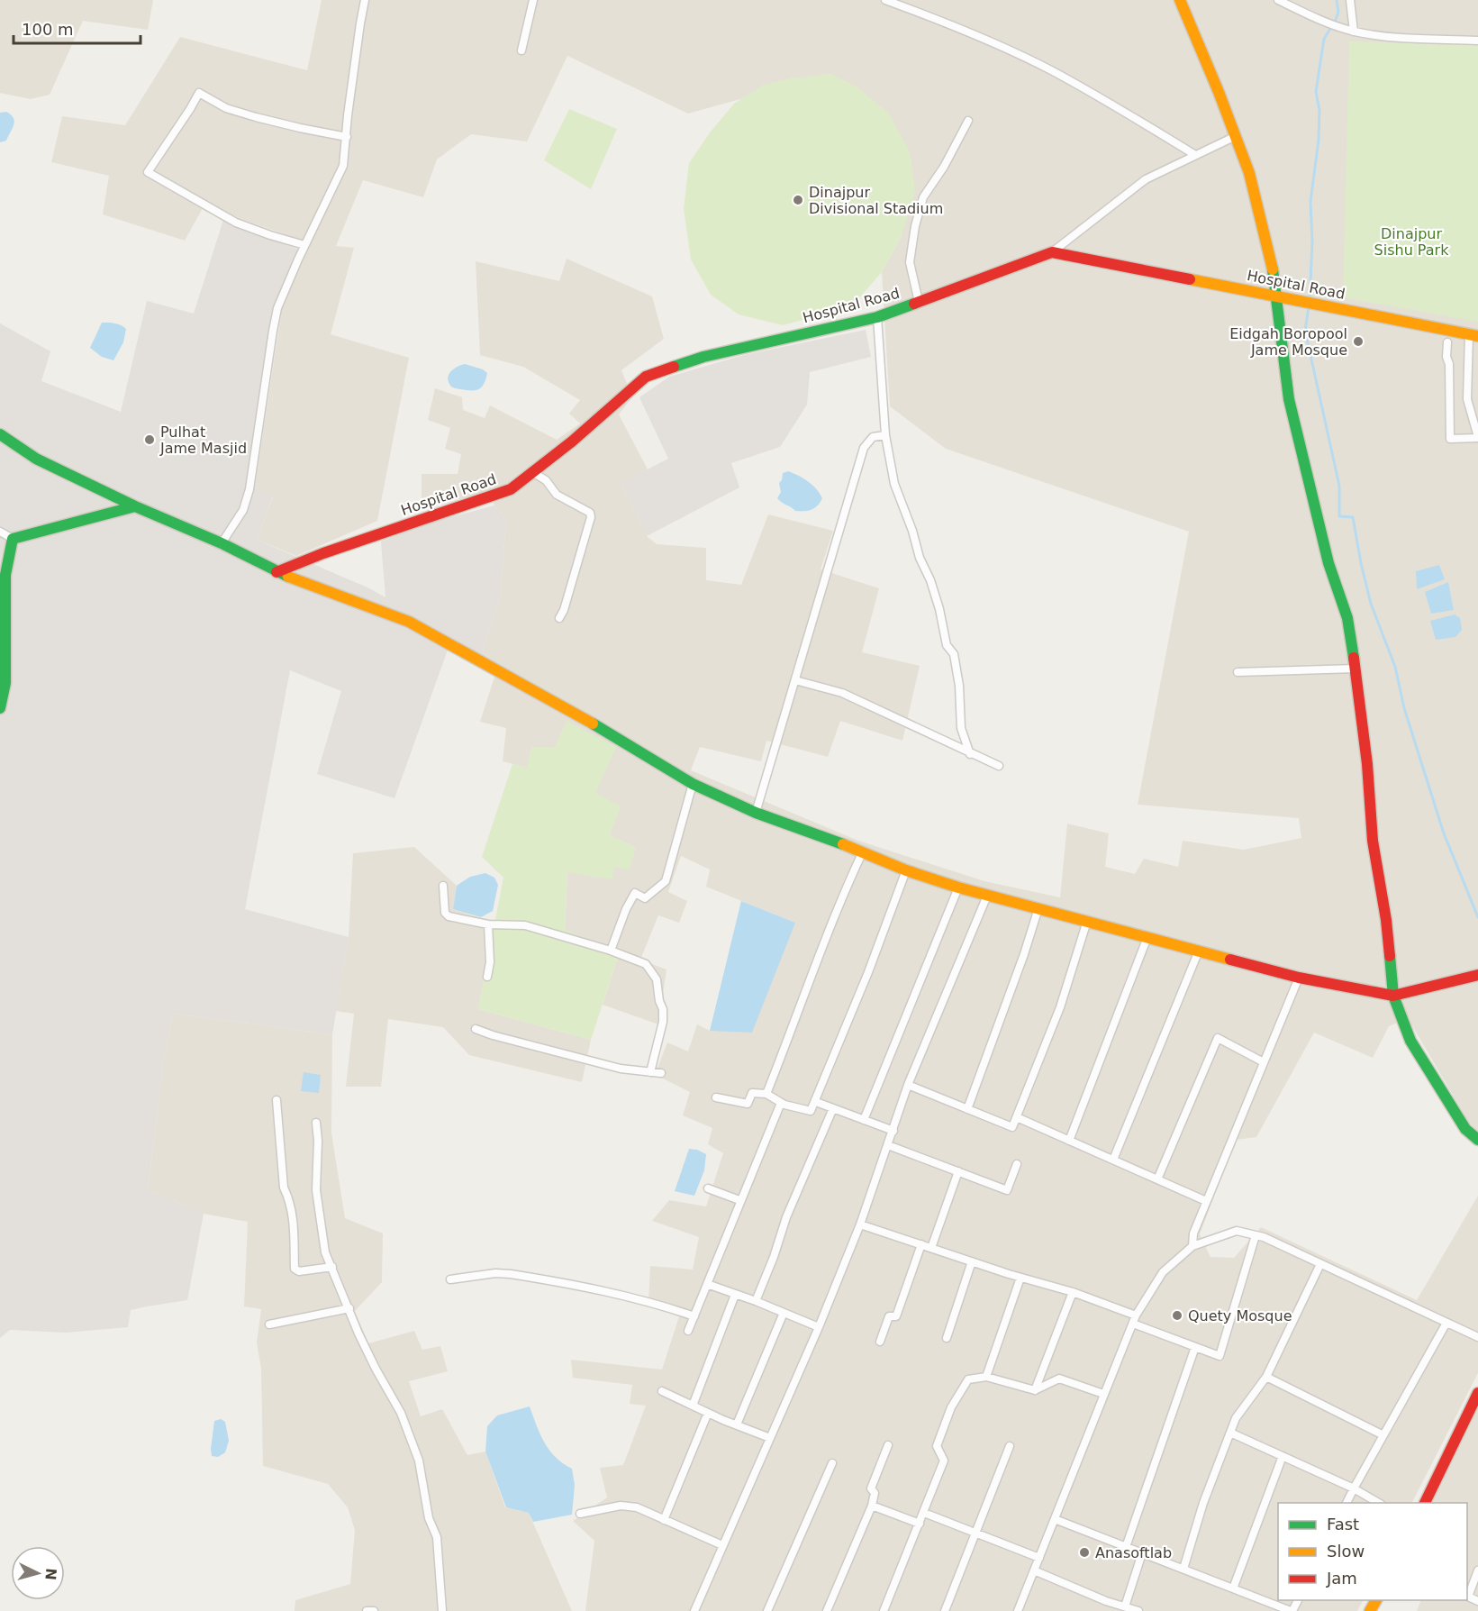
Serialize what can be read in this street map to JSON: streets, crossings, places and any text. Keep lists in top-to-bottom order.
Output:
{
  "streets": {
    "street": ["Hospital Road"]
  },
  "parks": ["Dinajpur Sishu Park"],
  "places": [
    "Dinajpur Divisional Stadium",
    "Eidgah Boropool Jame Mosque",
    "Pulhat Jame Masjid",
    "Quety Mosque",
    "Anasoftlab"
  ],
  "legend": ["Fast", "Slow", "Jam"],
  "scale_bar": "100 m",
  "north": "right"
}
